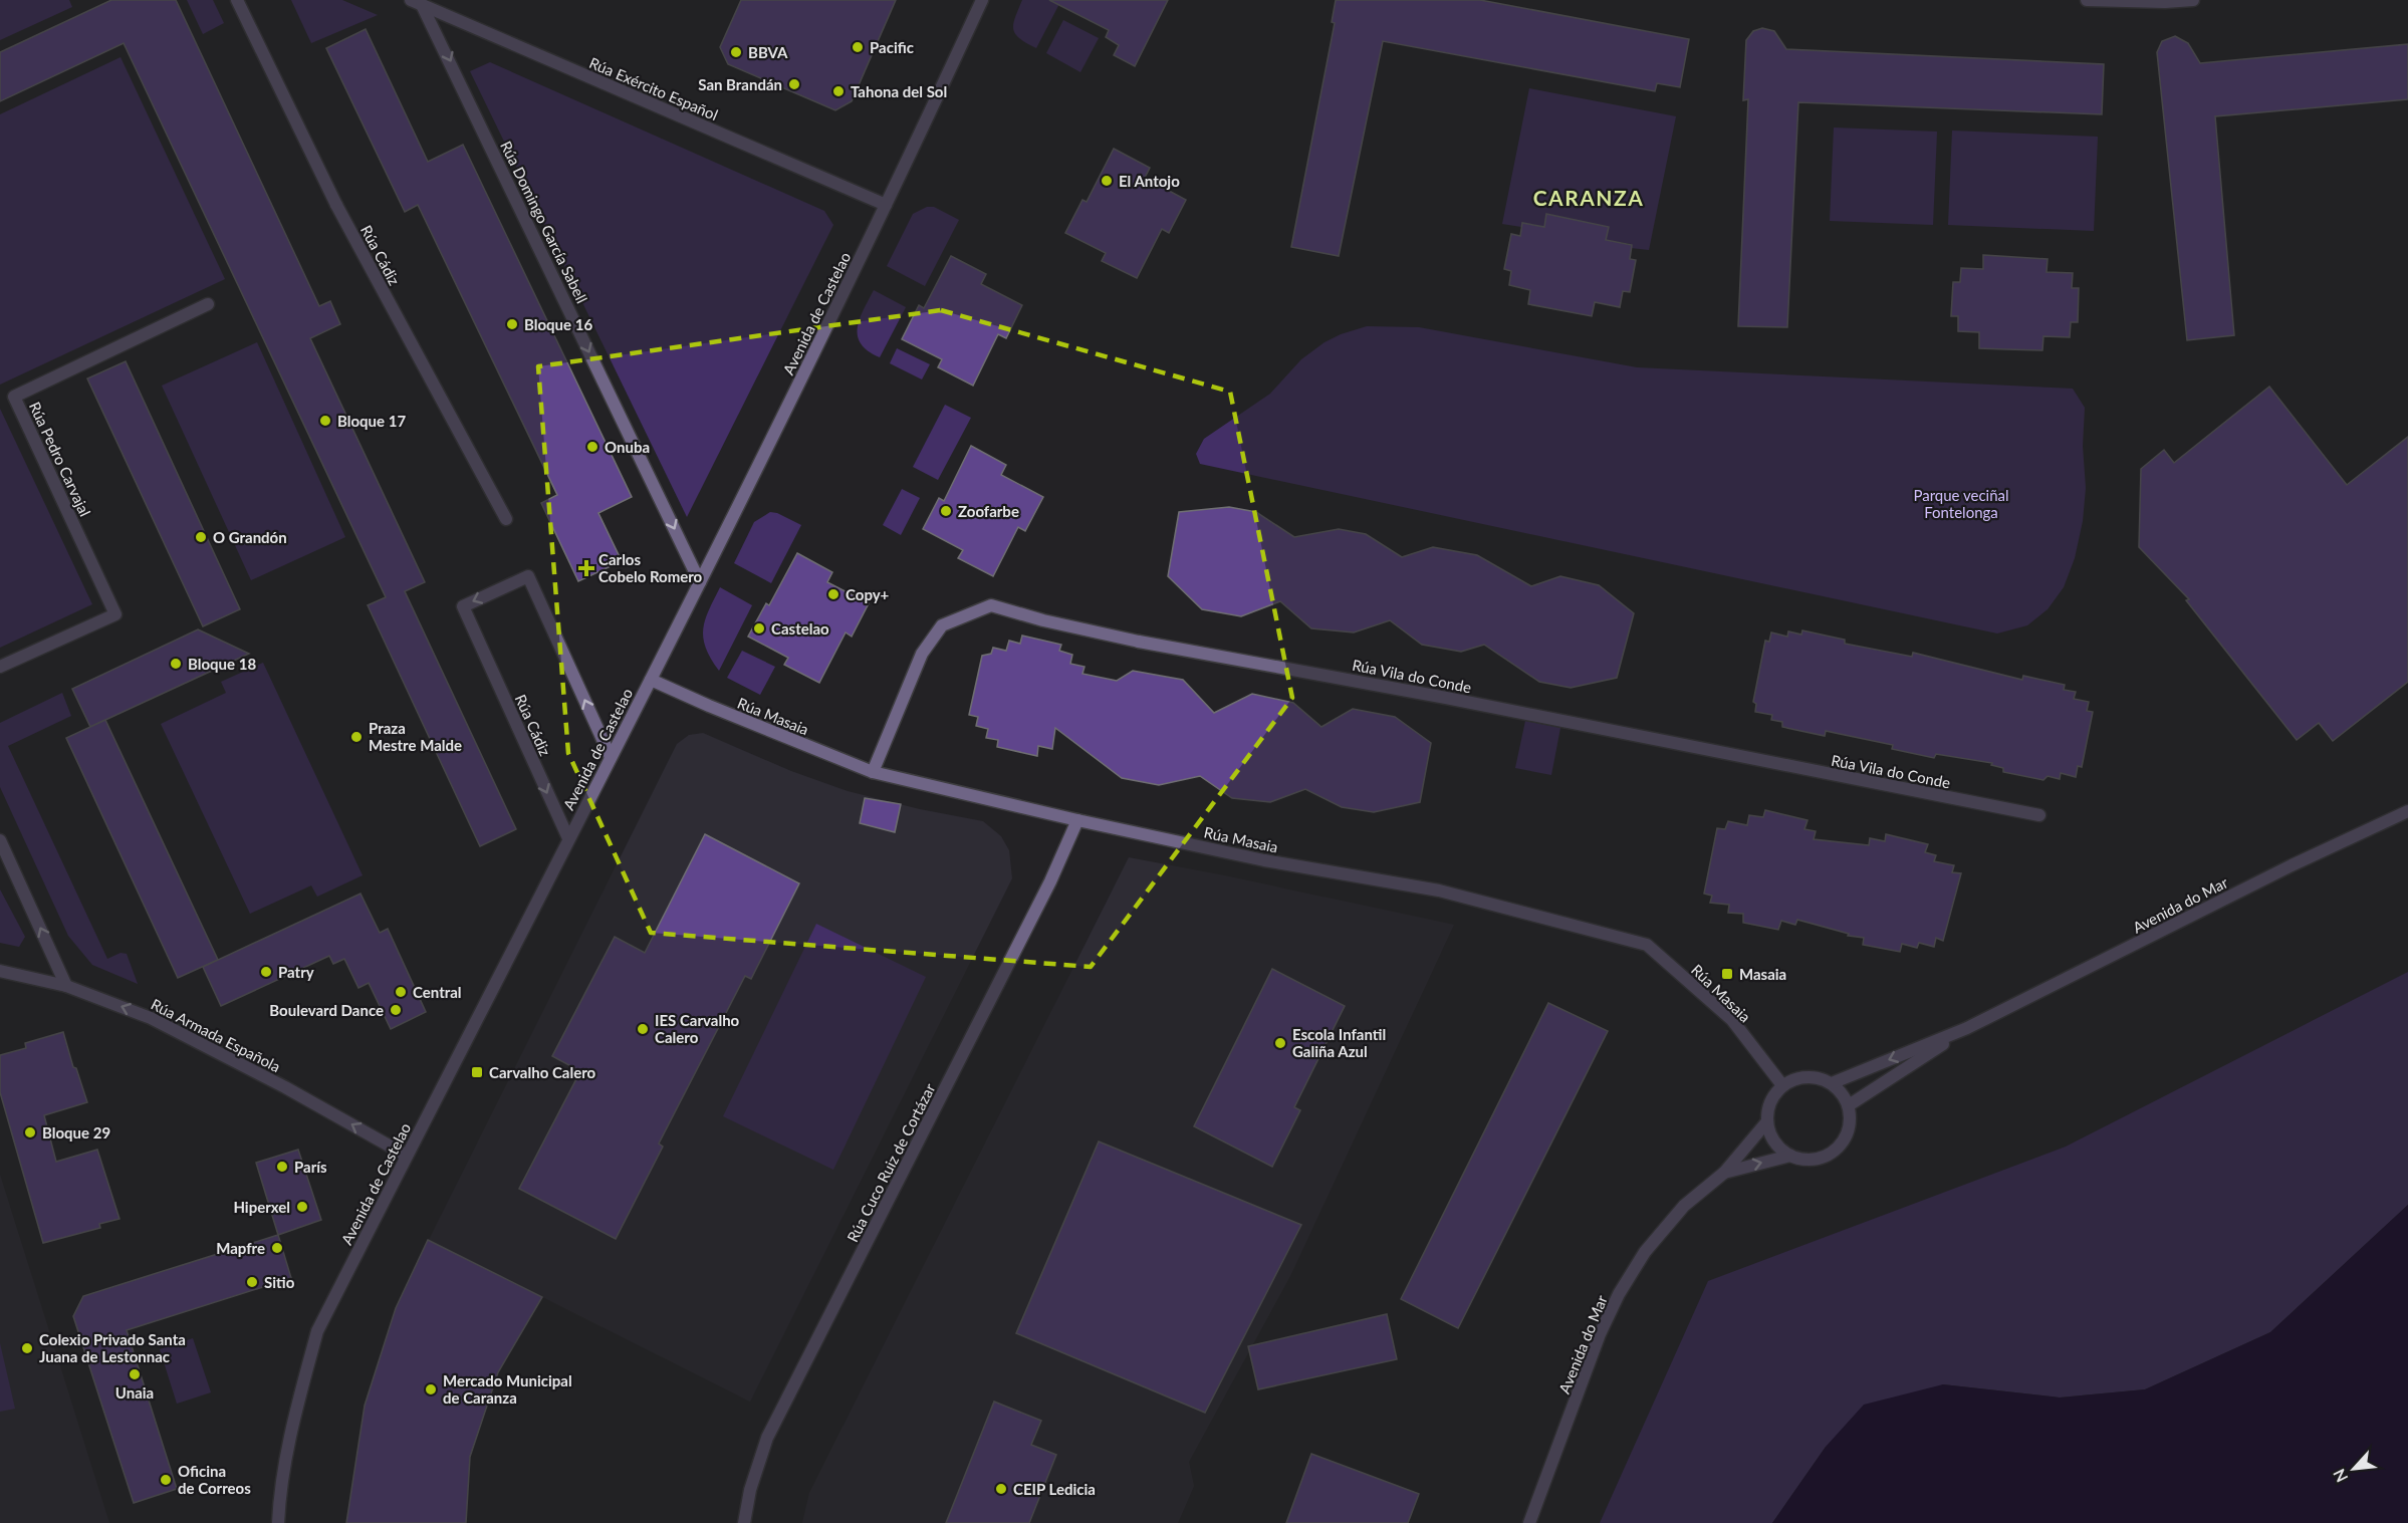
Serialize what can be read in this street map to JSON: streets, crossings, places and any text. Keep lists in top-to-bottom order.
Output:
{
  "streets": {
    "street": [
      "Rúa Exército Español",
      "Rúa Domingo García Sabell",
      "Rúa Cádiz",
      "Avenida de Castelao",
      "Rúa Pedro Carvajal",
      "Rúa Vila do Conde",
      "Rúa Masaia",
      "Avenida do Mar",
      "Rúa Armada Española",
      "Rúa Cuco Ruiz de Cortázar"
    ]
  },
  "crossings": [
    ["Rúa Exército Español", "Rúa Domingo García Sabell"],
    ["Rúa Exército Español", "Avenida de Castelao"],
    ["Rúa Domingo García Sabell", "Avenida de Castelao"],
    ["Rúa Cádiz", "Avenida de Castelao"],
    ["Avenida de Castelao", "Rúa Masaia"],
    ["Avenida de Castelao", "Rúa Armada Española"],
    ["Rúa Vila do Conde", "Rúa Masaia"],
    ["Rúa Masaia", "Avenida do Mar"],
    ["Rúa Masaia", "Rúa Cuco Ruiz de Cortázar"]
  ],
  "one_way": ["Rúa Domingo García Sabell", "Rúa Armada Española"],
  "districts": ["CARANZA"],
  "parks": ["Parque veciñal Fontelonga"],
  "places": {
    "other": [
      "Pacific",
      "BBVA",
      "San Brandán",
      "Tahona del Sol",
      "El Antojo",
      "Bloque 16",
      "Bloque 17",
      "Onuba",
      "Zoofarbe",
      "O Grandón",
      "Copy+",
      "Castelao",
      "Bloque 18",
      "Praza Mestre Malde",
      "Patry",
      "Central",
      "Boulevard Dance",
      "IES Carvalho Calero",
      "Escola Infantil Galiña Azul",
      "Bloque 29",
      "París",
      "Hiperxel",
      "Mapfre",
      "Sitio",
      "Colexio Privado Santa Juana de Lestonnac",
      "Unaia",
      "Mercado Municipal de Caranza",
      "Oficina de Correos",
      "CEIP Ledicia"
    ],
    "health": ["Carlos Cobelo Romero"],
    "transit": ["Masaia", "Carvalho Calero"]
  },
  "north": "bottom left"
}
